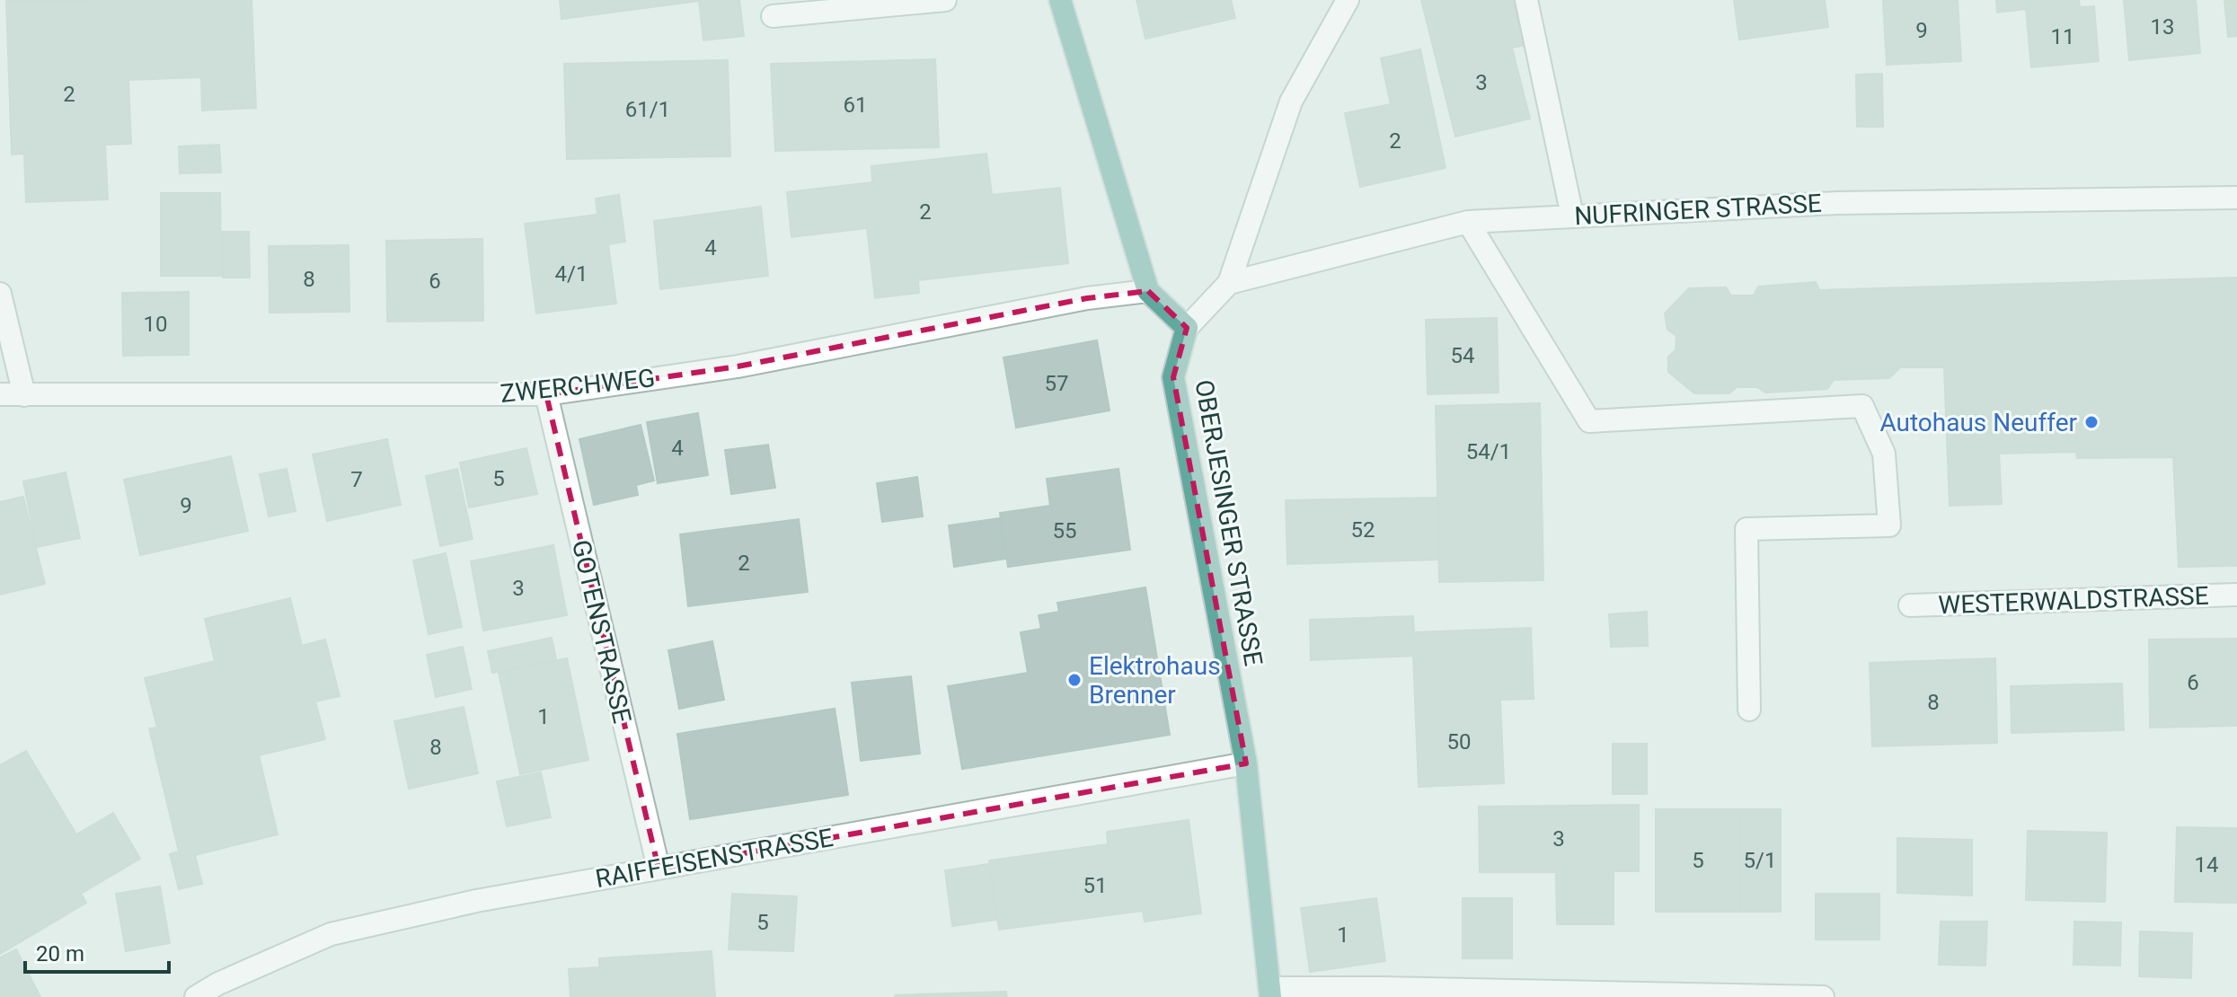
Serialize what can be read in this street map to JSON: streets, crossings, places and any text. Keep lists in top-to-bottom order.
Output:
{
  "streets": {
    "main road": ["OBERJESINGER STRASSE"],
    "street": [
      "NUFRINGER STRASSE",
      "ZWERCHWEG",
      "WESTERWALDSTRASSE",
      "GOTENSTRASSE",
      "RAIFFEISENSTRASSE"
    ]
  },
  "crossings": [
    ["ZWERCHWEG", "GOTENSTRASSE"],
    ["OBERJESINGER STRASSE", "RAIFFEISENSTRASSE"],
    ["GOTENSTRASSE", "RAIFFEISENSTRASSE"]
  ],
  "places": ["Autohaus Neuffer", "Elektrohaus Brenner"],
  "house_numbers": [
    "13",
    "9",
    "11",
    "3",
    "2",
    "61",
    "61/1",
    "2",
    "2",
    "4",
    "4/1",
    "8",
    "6",
    "10",
    "54",
    "57",
    "4",
    "54/1",
    "5",
    "7",
    "9",
    "52",
    "55",
    "2",
    "3",
    "6",
    "8",
    "1",
    "50",
    "8",
    "3",
    "5",
    "5/1",
    "14",
    "51",
    "5",
    "1"
  ],
  "scale_bar": "20 m"
}
